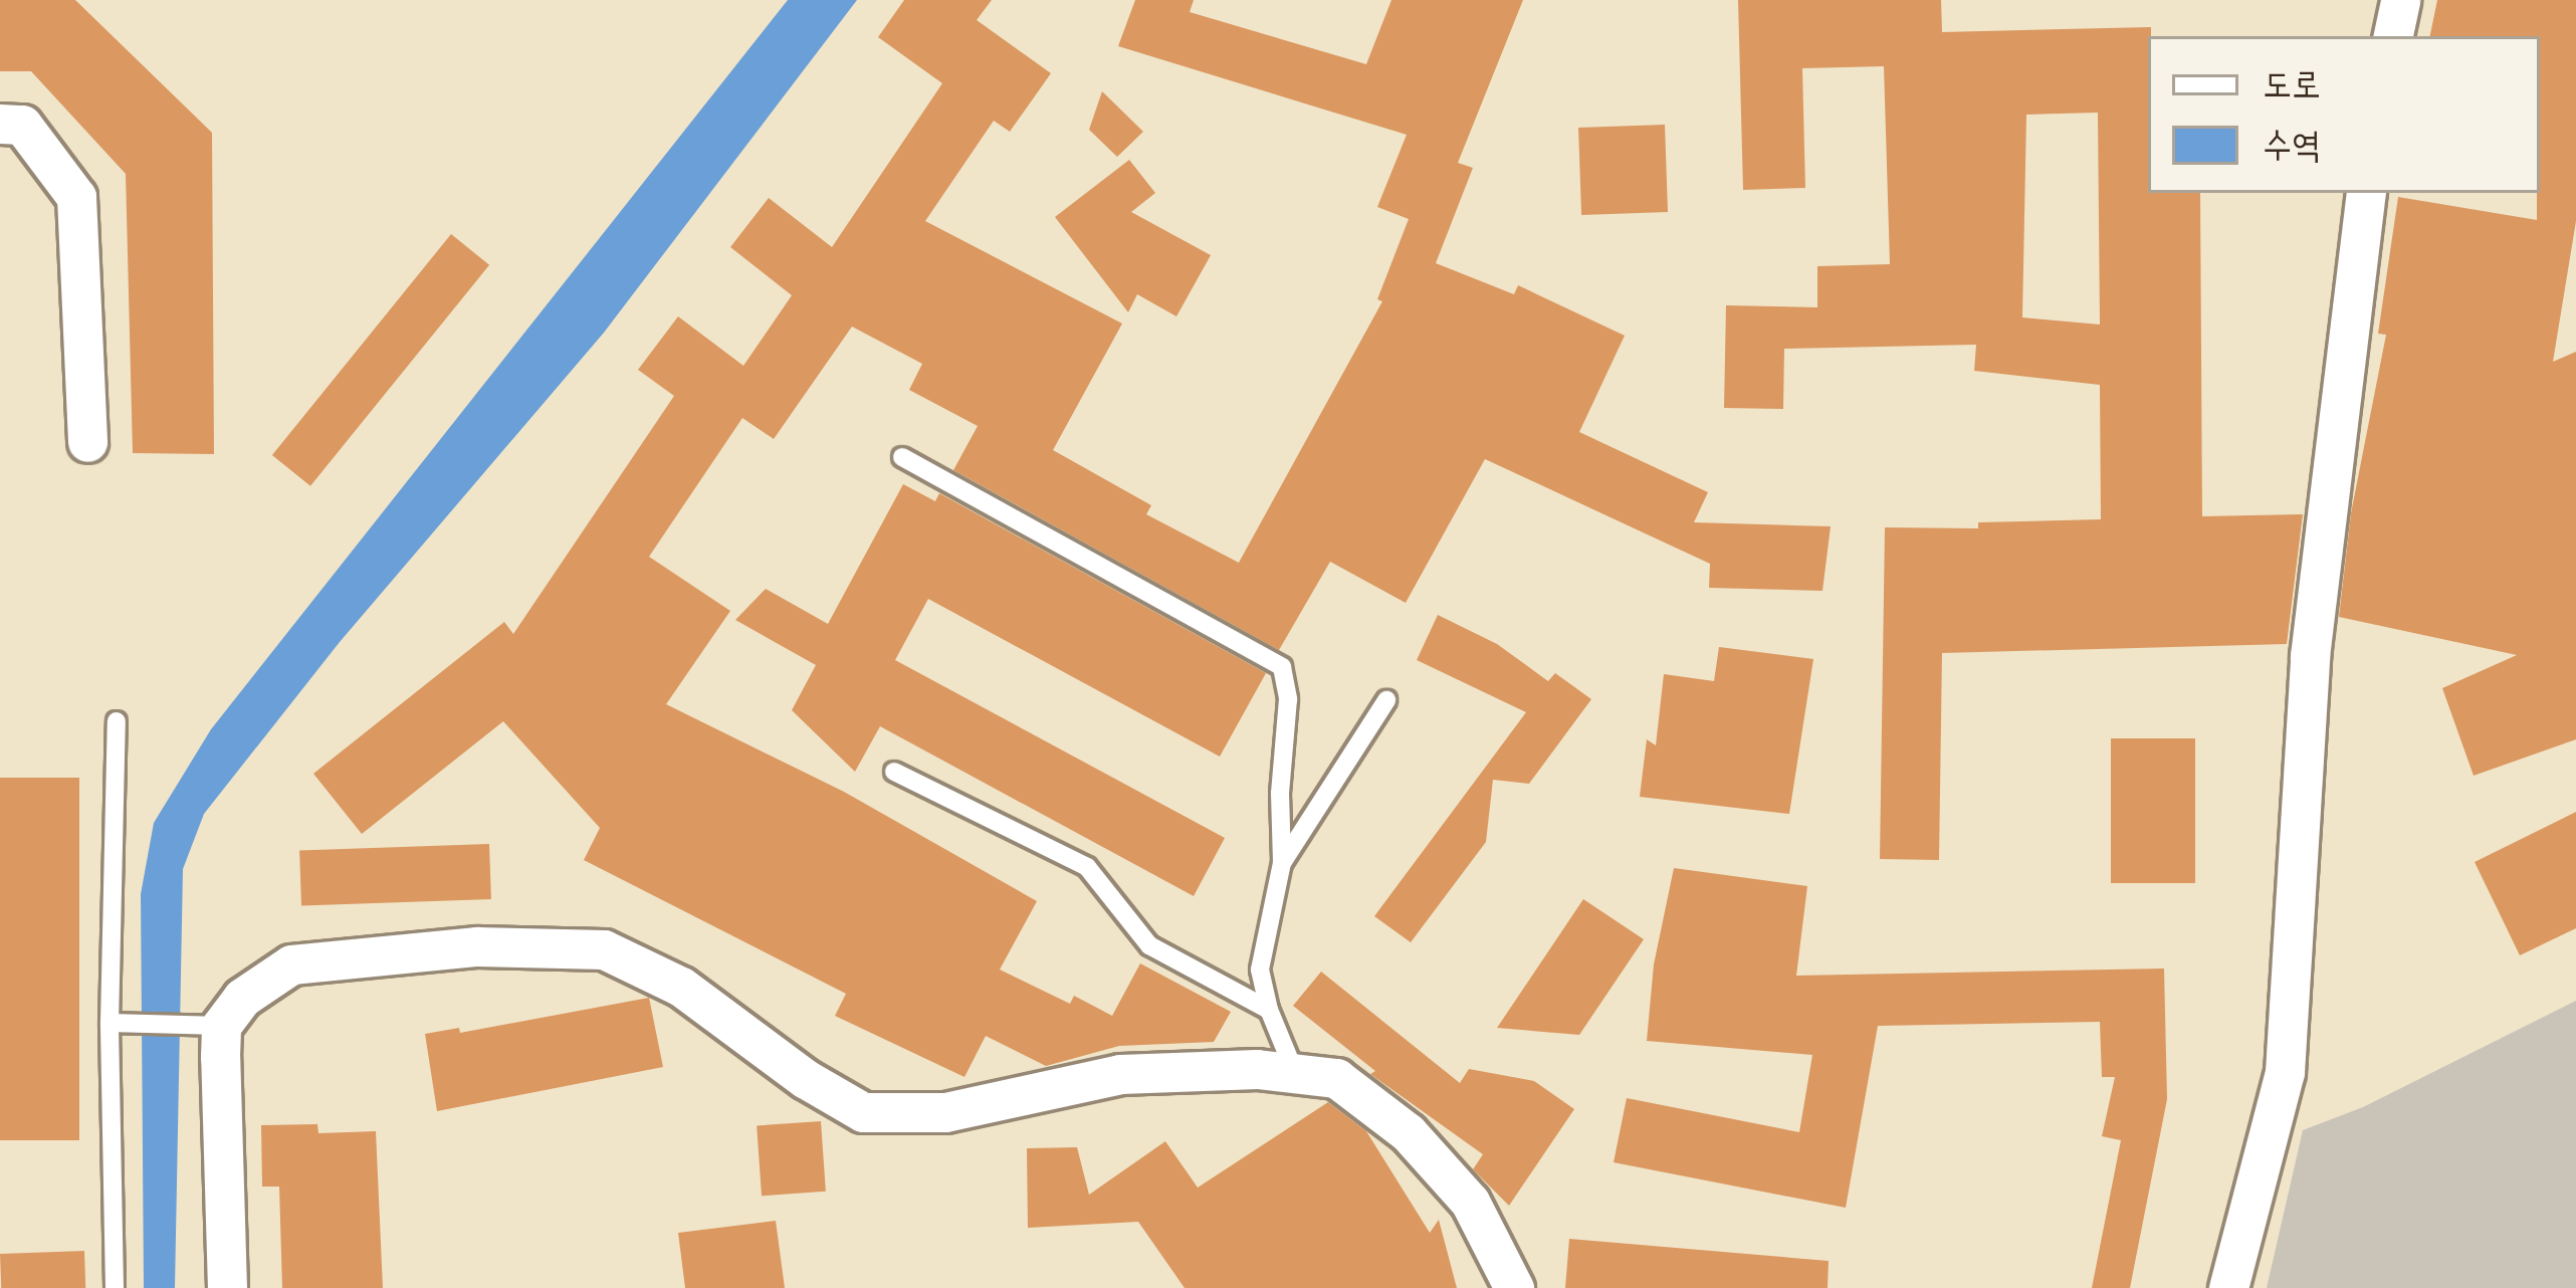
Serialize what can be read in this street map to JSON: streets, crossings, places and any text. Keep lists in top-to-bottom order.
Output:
{
  "legend": ["도로", "수역"]
}
